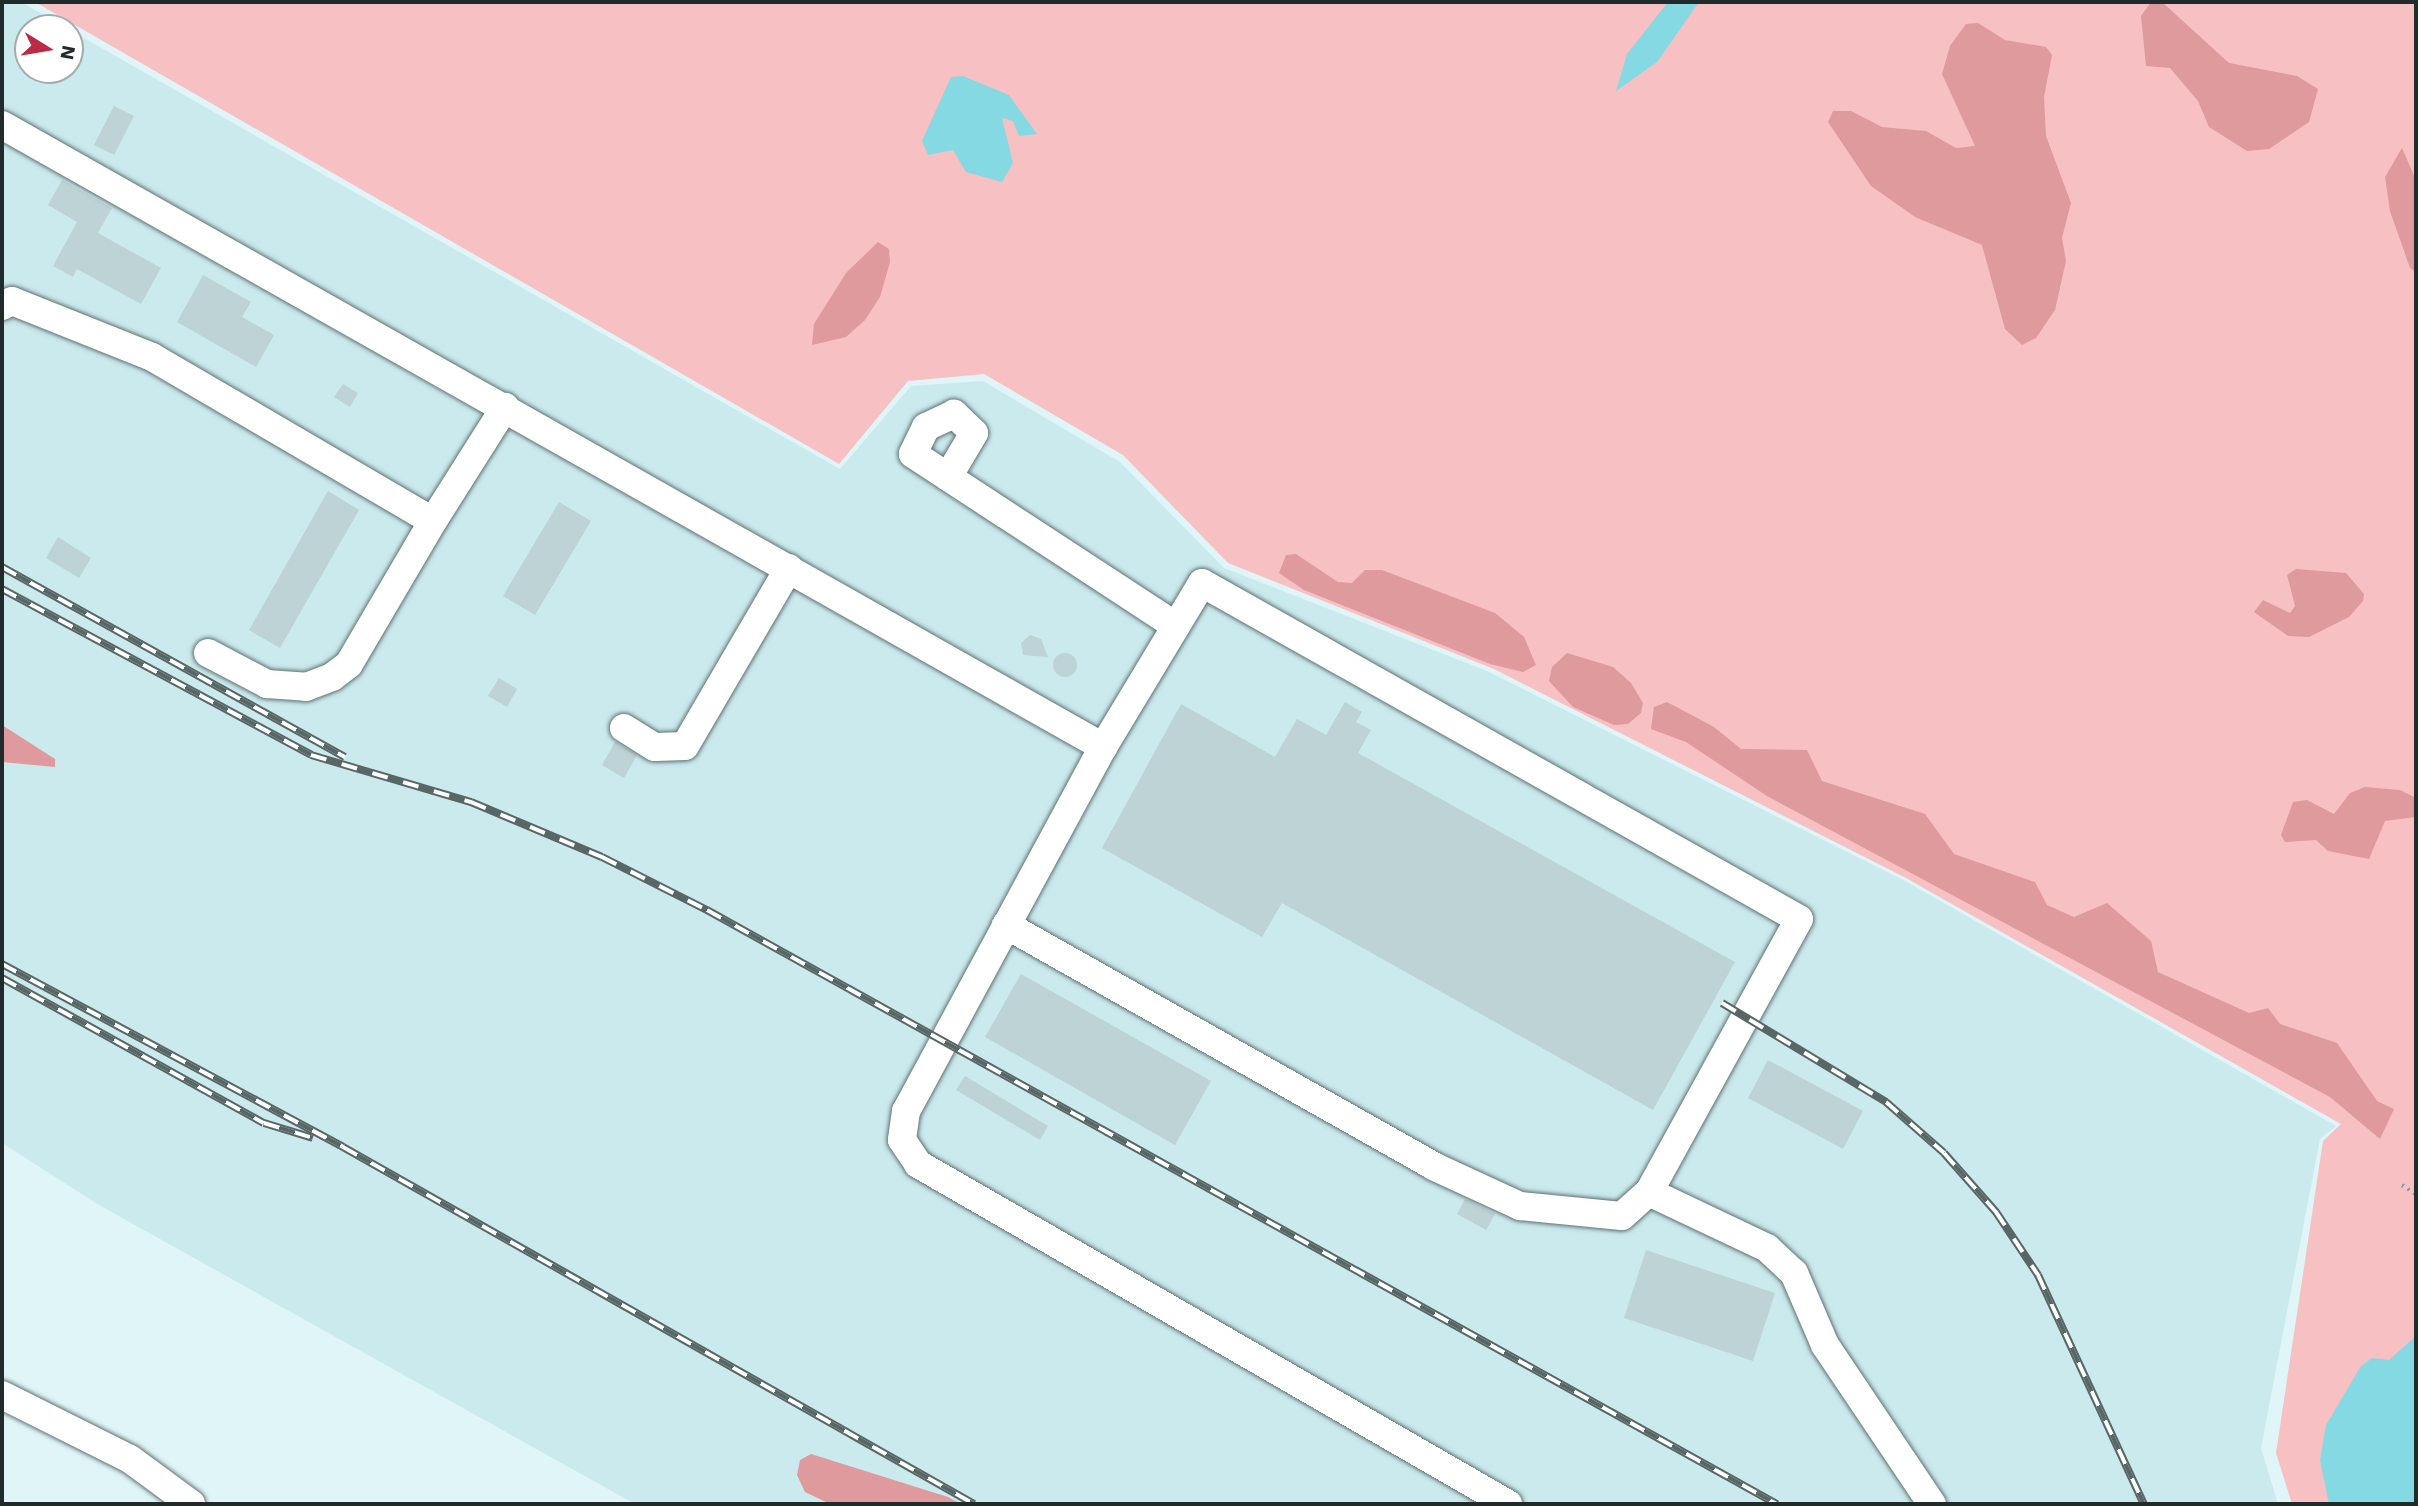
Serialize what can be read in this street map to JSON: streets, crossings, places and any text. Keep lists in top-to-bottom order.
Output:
{
  "north": "right"
}
